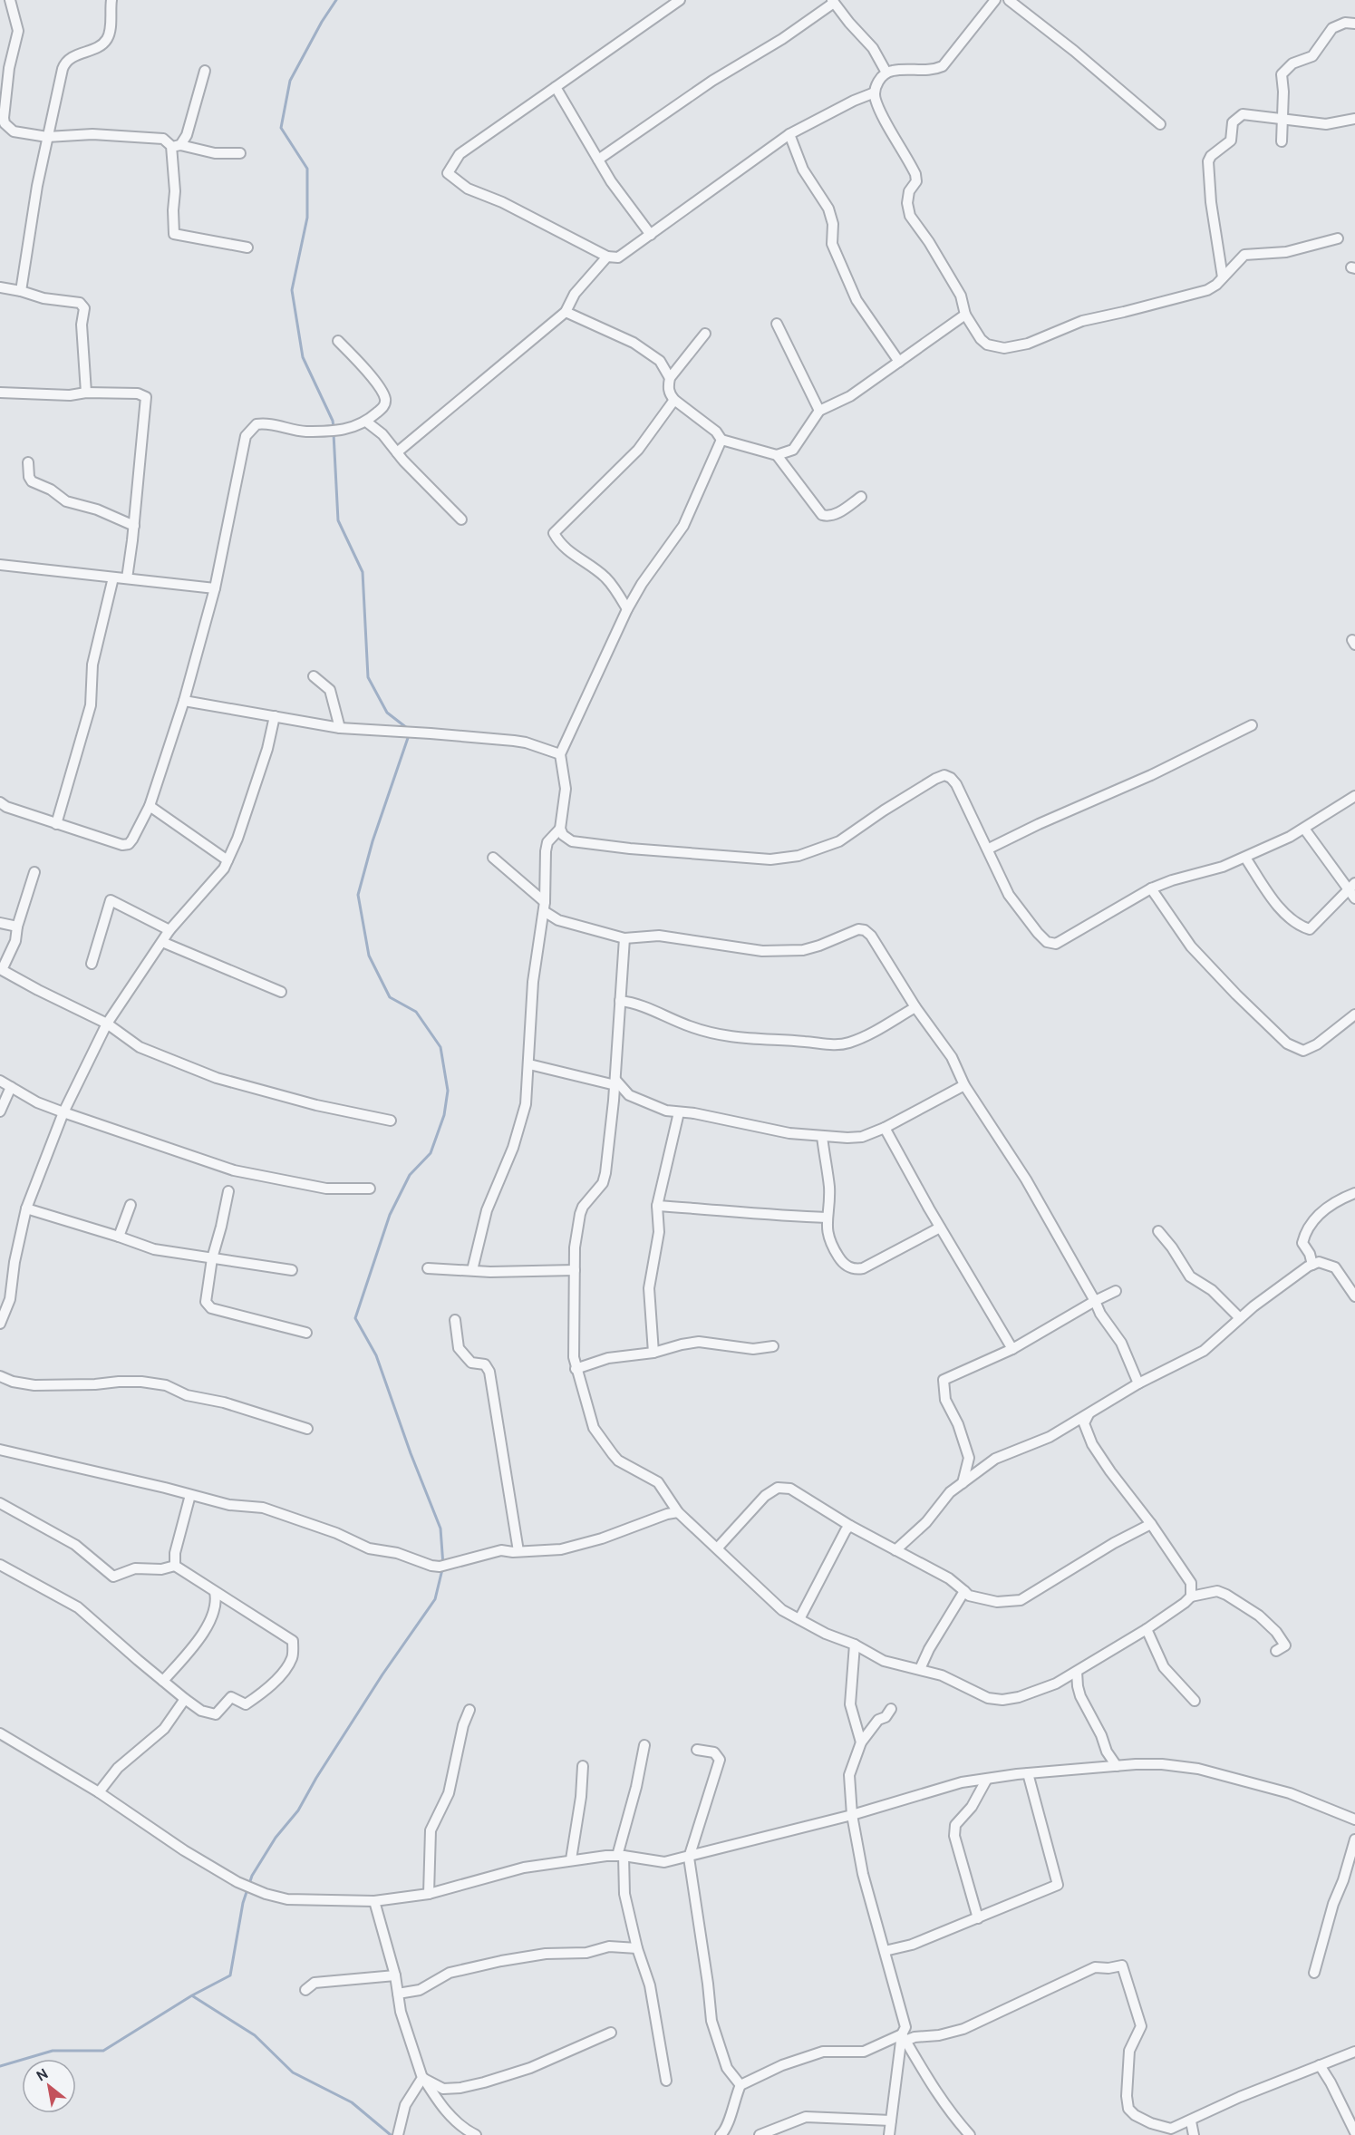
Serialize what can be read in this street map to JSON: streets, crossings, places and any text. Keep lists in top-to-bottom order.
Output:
{
  "north": "top left"
}
